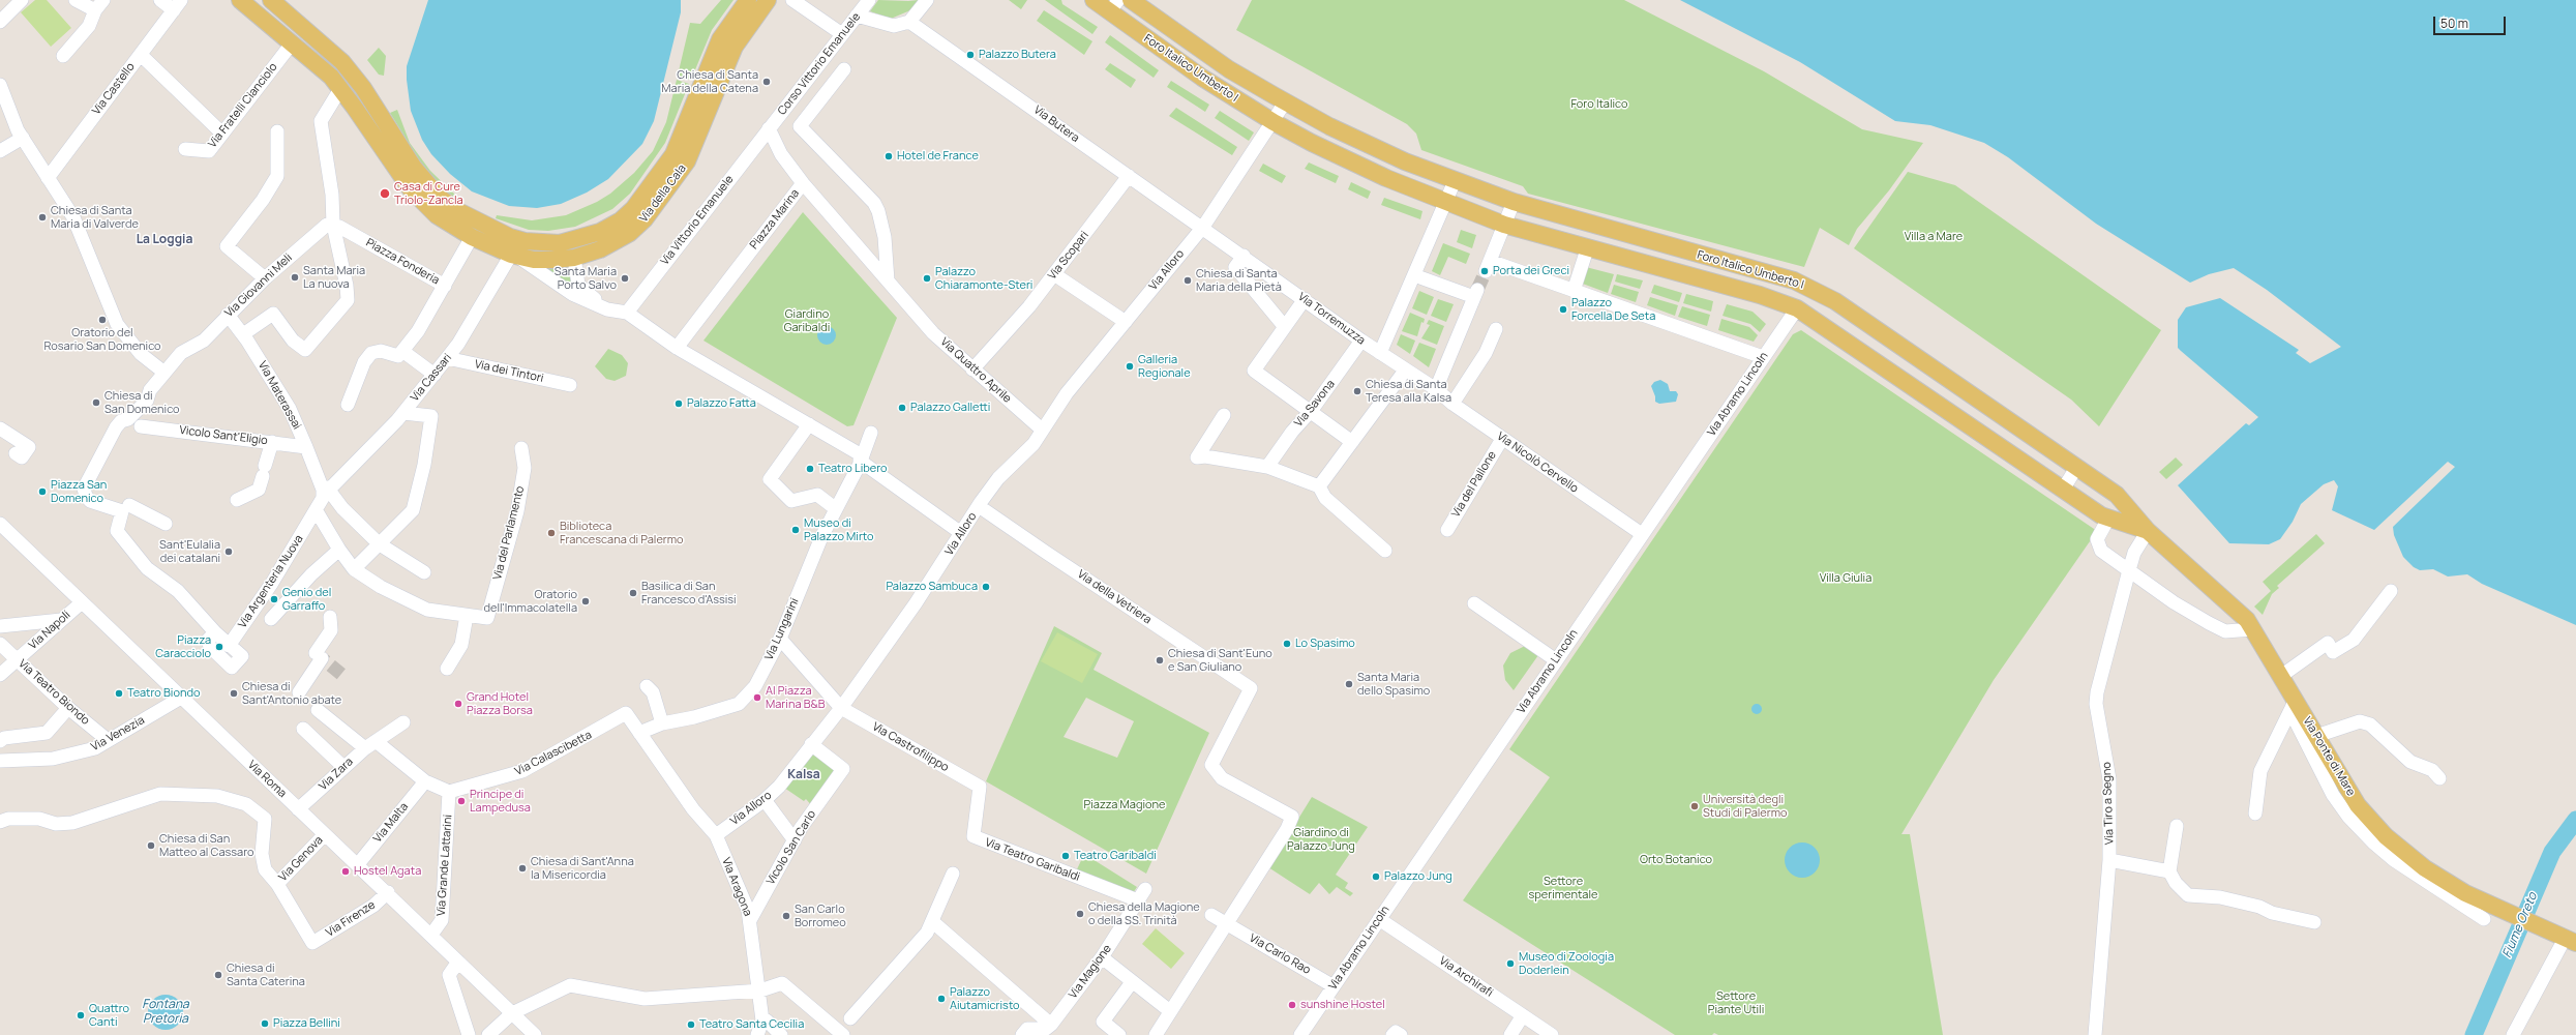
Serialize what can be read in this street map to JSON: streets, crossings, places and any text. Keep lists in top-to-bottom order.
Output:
{
  "streets": {
    "main road": ["Foro Italico Umberto I", "Via della Cala", "Via Ponte di Mare"],
    "street": [
      "Corso Vittorio Emanuele",
      "Via Castello",
      "Via Fratelli Cianciolo",
      "Via Butera",
      "Piazza Marina",
      "Via Vittorio Emanuele",
      "Via Scopari",
      "Piazza Fonderia",
      "Via Alloro",
      "Via Giovanni Meli",
      "Via Torremuzza",
      "Via Quattro Aprile",
      "Via dei Tintori",
      "Via Cassari",
      "Via Abramo Lincoln",
      "Via Materassai",
      "Via Savona",
      "Vicolo Sant'Eligio",
      "Via Nicolò Cervello",
      "Via del Pallone",
      "Via del Parlamento",
      "Via Argenteria Nuova",
      "Via della Vetriera",
      "Via Lungarini",
      "Via Napoli",
      "Via Teatro Biondo",
      "Via Venezia",
      "Via Castrofilippo",
      "Via Calascibetta",
      "Via Zara",
      "Via Roma",
      "Via Tiro a Segno",
      "Via Malta",
      "Vicolo San Carlo",
      "Via Genova",
      "Via Teatro Garibaldi",
      "Via Grande Lattarini",
      "Via Aragona",
      "Via Firenze",
      "Via Carlo Rao",
      "Via Magione",
      "Via Archirafi"
    ]
  },
  "crossings": [
    ["Corso Vittorio Emanuele", "Via Vittorio Emanuele"],
    ["Foro Italico Umberto I", "Via Alloro"],
    ["Foro Italico Umberto I", "Via Abramo Lincoln"],
    ["Foro Italico Umberto I", "Via Ponte di Mare"],
    ["Foro Italico Umberto I", "Via Tiro a Segno"],
    ["Via Fratelli Cianciolo", "Via della Cala"],
    ["Via Butera", "Via Scopari"],
    ["Via Butera", "Via Alloro"],
    ["Via Butera", "Via Torremuzza"],
    ["Via della Cala", "Piazza Fonderia"],
    ["Via della Cala", "Via Cassari"],
    ["Piazza Marina", "Via Quattro Aprile"],
    ["Via Scopari", "Via Quattro Aprile"],
    ["Piazza Fonderia", "Via Giovanni Meli"],
    ["Via Alloro", "Via Torremuzza"],
    ["Via Alloro", "Via Quattro Aprile"],
    ["Via Alloro", "Via della Vetriera"],
    ["Via Alloro", "Via Castrofilippo"],
    ["Via Alloro", "Vicolo San Carlo"],
    ["Via Alloro", "Via Aragona"],
    ["Via Giovanni Meli", "Via Materassai"],
    ["Via Torremuzza", "Via Savona"],
    ["Via Torremuzza", "Via Nicolò Cervello"],
    ["Via dei Tintori", "Via Cassari"],
    ["Via Cassari", "Via Materassai"],
    ["Via Cassari", "Via Argenteria Nuova"],
    ["Via Abramo Lincoln", "Via Nicolò Cervello"],
    ["Via Abramo Lincoln", "Via Carlo Rao"],
    ["Via Abramo Lincoln", "Via Archirafi"],
    ["Via Materassai", "Vicolo Sant'Eligio"],
    ["Via Materassai", "Via Argenteria Nuova"],
    ["Via Nicolò Cervello", "Via del Pallone"],
    ["Via della Vetriera", "Via Carlo Rao"],
    ["Via Lungarini", "Via Castrofilippo"],
    ["Via Lungarini", "Via Calascibetta"],
    ["Via Napoli", "Via Teatro Biondo"],
    ["Via Napoli", "Via Roma"],
    ["Via Teatro Biondo", "Via Venezia"],
    ["Via Venezia", "Via Roma"],
    ["Via Castrofilippo", "Via Teatro Garibaldi"],
    ["Via Calascibetta", "Via Grande Lattarini"],
    ["Via Ponte di Mare", "Via Tiro a Segno"],
    ["Via Zara", "Via Roma"],
    ["Via Roma", "Via Malta"],
    ["Via Roma", "Via Genova"],
    ["Via Roma", "Via Grande Lattarini"],
    ["Via Roma", "Via Firenze"],
    ["Vicolo San Carlo", "Via Aragona"],
    ["Via Genova", "Via Firenze"],
    ["Via Teatro Garibaldi", "Via Magione"]
  ],
  "districts": ["La Loggia", "Kalsa"],
  "water": ["Fiume Oreto", "Fontana Pretoria"],
  "parks": [
    "Foro Italico",
    "Villa a Mare",
    "Giardino Garibaldi",
    "Villa Giulia",
    "Piazza Magione",
    "Giardino di Palazzo Jung",
    "Orto Botanico",
    "Settore sperimentale",
    "Settore Piante Utili"
  ],
  "places": [
    "Palazzo Butera",
    "Chiesa di Santa Maria della Catena",
    "Hotel de France",
    "Casa di Cure Triolo-Zancla",
    "Chiesa di Santa Maria di Valverde",
    "Porta dei Greci",
    "Santa Maria La nuova",
    "Santa Maria Porto Salvo",
    "Palazzo Chiaramonte-Steri",
    "Chiesa di Santa Maria della Pietà",
    "Palazzo Forcella De Seta",
    "Oratorio del Rosario San Domenico",
    "Galleria Regionale",
    "Chiesa di Santa Teresa alla Kalsa",
    "Chiesa di San Domenico",
    "Palazzo Fatta",
    "Palazzo Galletti",
    "Teatro Libero",
    "Piazza San Domenico",
    "Museo di Palazzo Mirto",
    "Biblioteca Francescana di Palermo",
    "Sant'Eulalia dei catalani",
    "Palazzo Sambuca",
    "Basilica di San Francesco d'Assisi",
    "Genio del Garraffo",
    "Oratorio dell'Immacolatella",
    "Lo Spasimo",
    "Piazza Caracciolo",
    "Chiesa di Sant'Euno e San Giuliano",
    "Santa Maria dello Spasimo",
    "Teatro Biondo",
    "Chiesa di Sant'Antonio abate",
    "Al Piazza Marina B&B",
    "Grand Hotel Piazza Borsa",
    "Principe di Lampedusa",
    "Università degli Studi di Palermo",
    "Chiesa di San Matteo al Cassaro",
    "Teatro Garibaldi",
    "Chiesa di Sant'Anna la Misericordia",
    "Hostel Agata",
    "Palazzo Jung",
    "Chiesa della Magione o della SS. Trinità",
    "San Carlo Borromeo",
    "Museo di Zoologia Doderlein",
    "Chiesa di Santa Caterina",
    "Palazzo Aiutamicristo",
    "sunshine Hostel",
    "Quattro Canti",
    "Piazza Bellini",
    "Teatro Santa Cecilia"
  ],
  "scale_bar": "50 m"
}
